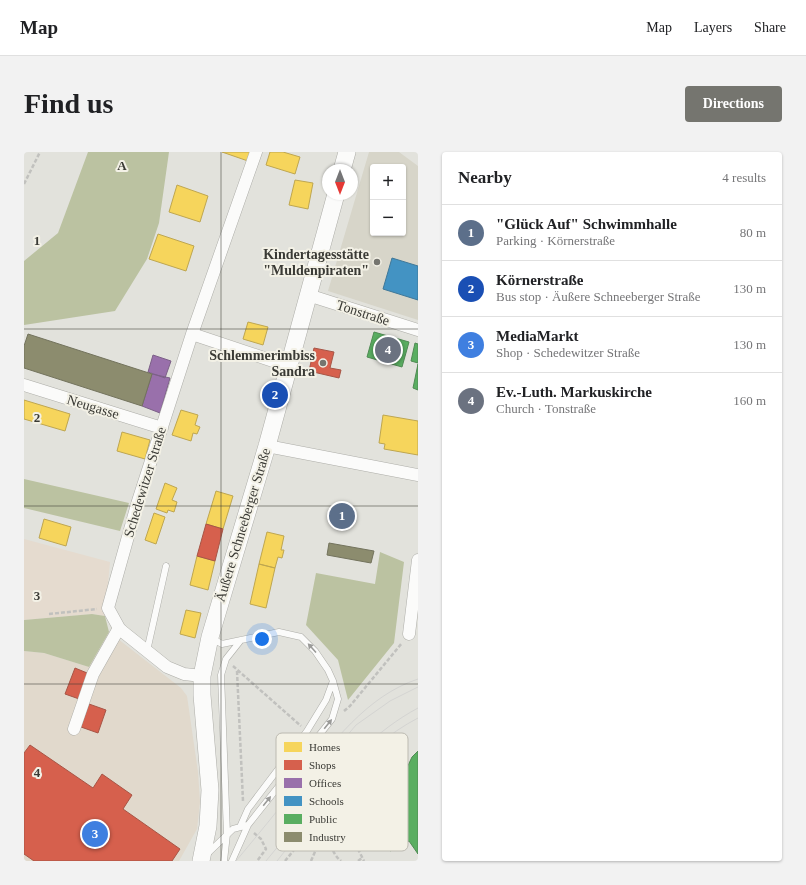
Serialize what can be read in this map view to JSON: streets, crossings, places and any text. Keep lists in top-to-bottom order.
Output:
{
  "streets": {
    "main road": ["Äußere Schneeberger Straße"],
    "street": ["Tonstraße", "Neugasse", "Schedewitzer Straße"]
  },
  "crossings": [
    ["Tonstraße", "Äußere Schneeberger Straße"],
    ["Neugasse", "Schedewitzer Straße"]
  ],
  "places": ["Kindertagesstätte \"Muldenpiraten\"", "Schlemmerimbiss Sandra"],
  "legend": [
    "Homes",
    "Shops",
    "Offices",
    "Schools",
    "Public",
    "Industry"
  ],
  "north": "bottom",
  "page": {
    "header": "Map",
    "nav": ["Map", "Layers", "Share"],
    "buttons": "Directions",
    "title": "Find us",
    "heading": ["Nearby", "4 results"],
    "map_buttons": ["+", "−"],
    "list": [
      {
        "mark": "1",
        "name": "\"Glück Auf\" Schwimmhalle",
        "note": "Parking · Körnerstraße",
        "value": "80 m"
      },
      {
        "mark": "2",
        "name": "Körnerstraße",
        "note": "Bus stop · Äußere Schneeberger Straße",
        "value": "130 m"
      },
      {
        "mark": "3",
        "name": "MediaMarkt",
        "note": "Shop · Schedewitzer Straße",
        "value": "130 m"
      },
      {
        "mark": "4",
        "name": "Ev.-Luth. Markuskirche",
        "note": "Church · Tonstraße",
        "value": "160 m"
      }
    ],
    "pins": [
      "4",
      "2",
      "1",
      "3"
    ]
  },
  "grid": {
    "columns": ["A"],
    "rows": [
      "1",
      "2",
      "3",
      "4"
    ]
  }
}
